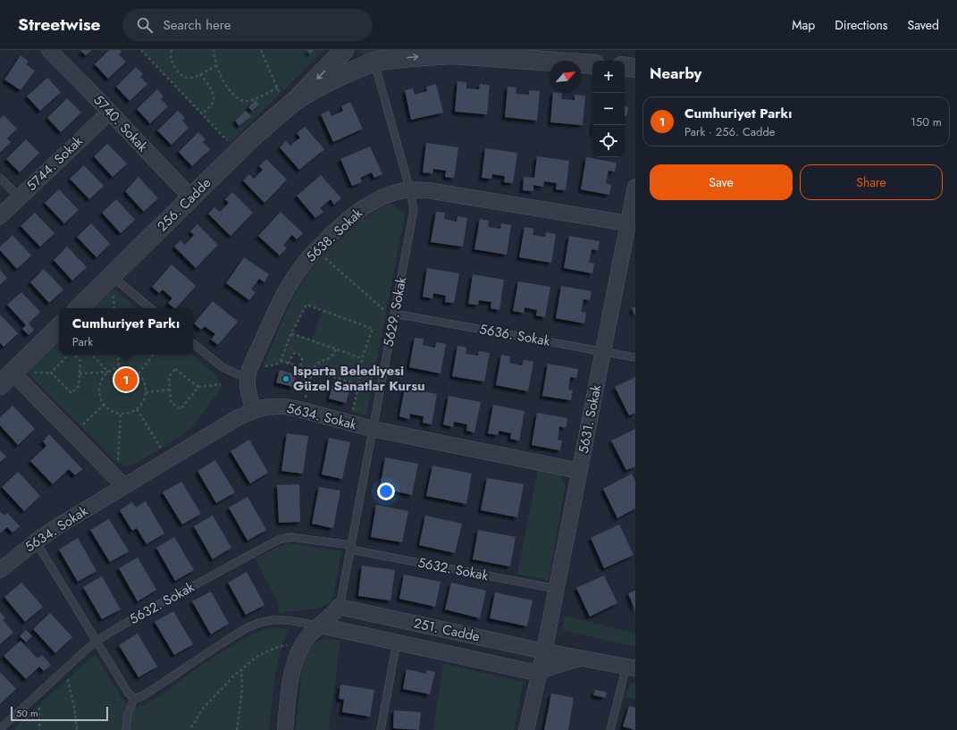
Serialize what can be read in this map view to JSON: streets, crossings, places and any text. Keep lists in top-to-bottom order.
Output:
{
  "streets": {
    "street": [
      "5740. Sokak",
      "5744. Sokak",
      "256. Cadde",
      "5638. Sokak",
      "5634. Sokak",
      "5631. Sokak",
      "251. Cadde"
    ],
    "lane": ["5629. Sokak", "5636. Sokak", "5632. Sokak"]
  },
  "crossings": [
    ["5740. Sokak", "5744. Sokak"],
    ["5740. Sokak", "256. Cadde"],
    ["256. Cadde", "5629. Sokak"],
    ["5638. Sokak", "5629. Sokak"],
    ["5638. Sokak", "5634. Sokak"],
    ["5638. Sokak", "5631. Sokak"],
    ["5629. Sokak", "5636. Sokak"],
    ["5629. Sokak", "5634. Sokak"],
    ["5629. Sokak", "5632. Sokak"],
    ["5629. Sokak", "251. Cadde"],
    ["5636. Sokak", "5631. Sokak"],
    ["5634. Sokak", "5631. Sokak"],
    ["5631. Sokak", "5632. Sokak"],
    ["5631. Sokak", "251. Cadde"]
  ],
  "places": ["Isparta Belediyesi Güzel Sanatlar Kursu"],
  "scale_bar": "50 m",
  "north": "top right",
  "page": {
    "header": "Streetwise",
    "search": "Search here",
    "nav": ["Map", "Directions", "Saved"],
    "heading": "Nearby",
    "map_buttons": ["+", "−"],
    "list": [
      {
        "mark": "1",
        "name": "Cumhuriyet Parkı",
        "note": "Park · 256. Cadde",
        "value": "150 m"
      }
    ],
    "buttons": ["Save", "Share"],
    "popup": ["Cumhuriyet Parkı", "Park"],
    "pins": "1",
    "scale": "50 m"
  }
}
